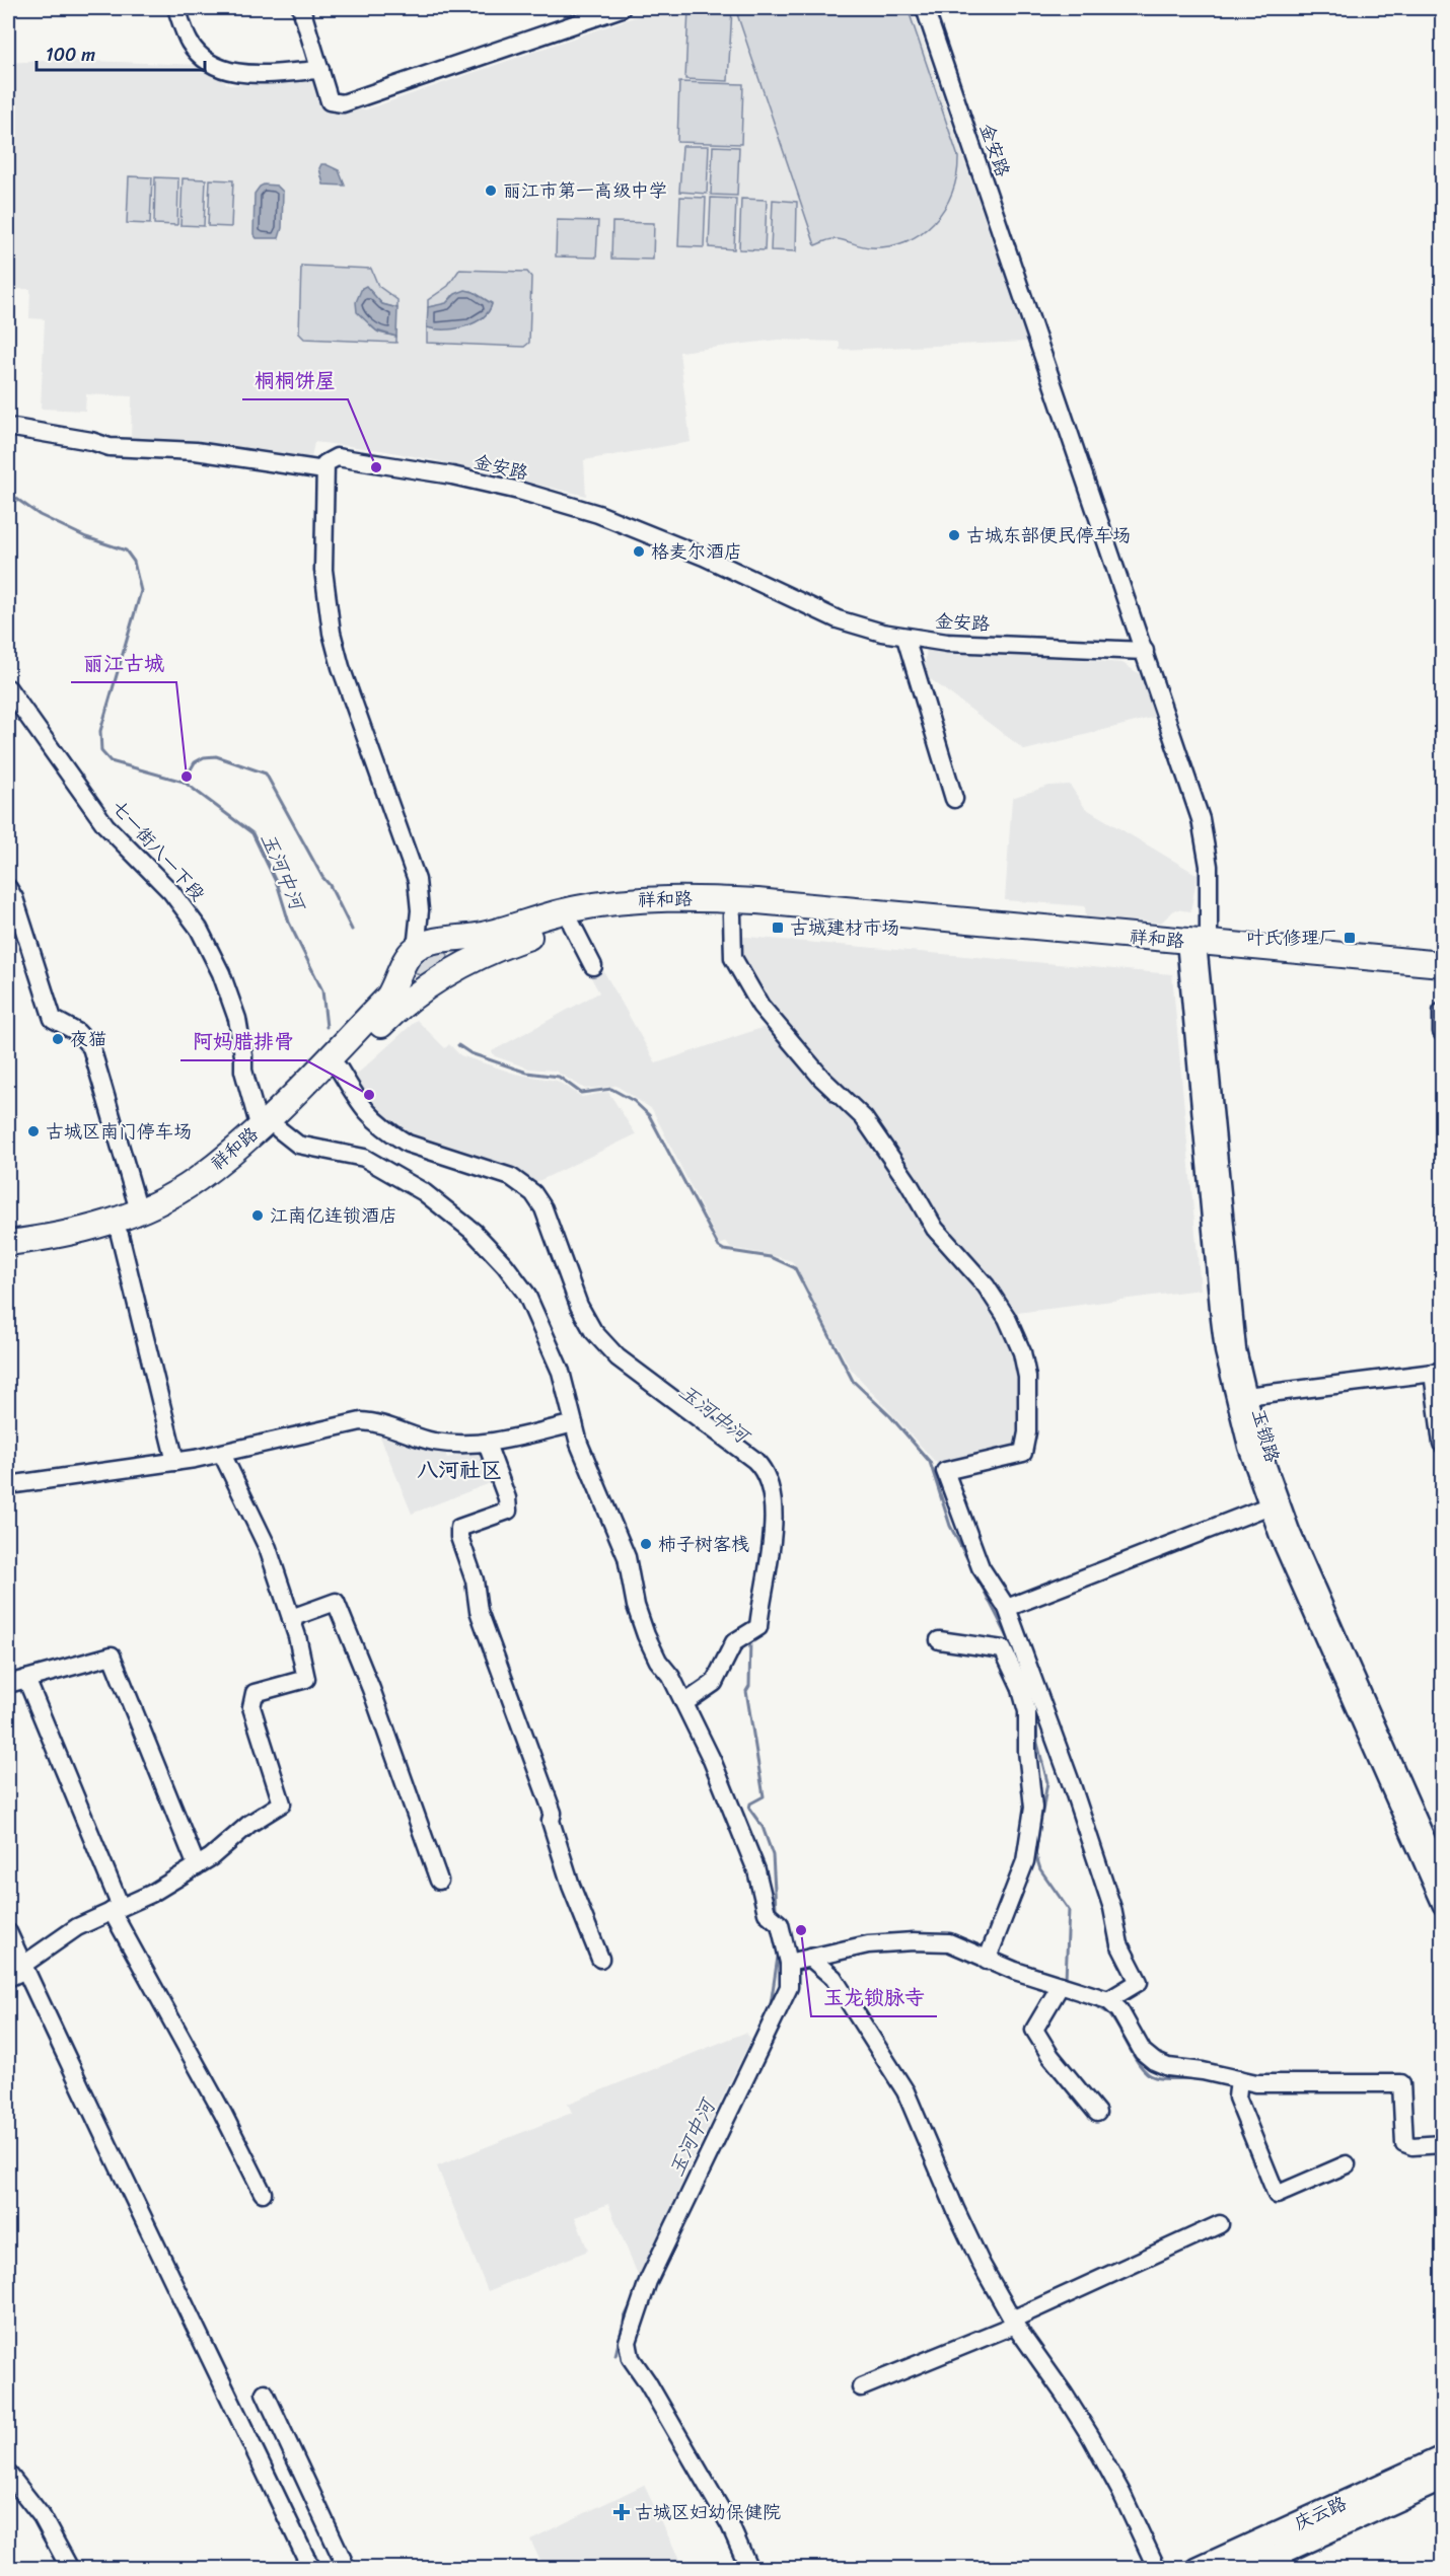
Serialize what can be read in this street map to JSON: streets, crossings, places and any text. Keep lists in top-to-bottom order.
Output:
{
  "streets": {
    "highway": ["祥和路"],
    "main road": ["庆云路"],
    "street": ["金安路", "七一街八一下段", "玉锁路"]
  },
  "crossings": [
    ["金安路", "祥和路"],
    ["金安路", "玉锁路"],
    ["七一街八一下段", "祥和路"],
    ["祥和路", "玉锁路"]
  ],
  "districts": ["八河社区"],
  "water": ["玉河中河"],
  "places": {
    "other": [
      "丽江市第一高级中学",
      "桐桐饼屋",
      "古城东部便民停车场",
      "格麦尔酒店",
      "丽江古城",
      "夜猫",
      "阿妈腊排骨",
      "古城区南门停车场",
      "江南亿连锁酒店",
      "柿子树客栈",
      "玉龙锁脉寺"
    ],
    "transit": ["古城建材市场", "叶氏修理厂"],
    "health": ["古城区妇幼保健院"]
  },
  "scale_bar": "100 m"
}
